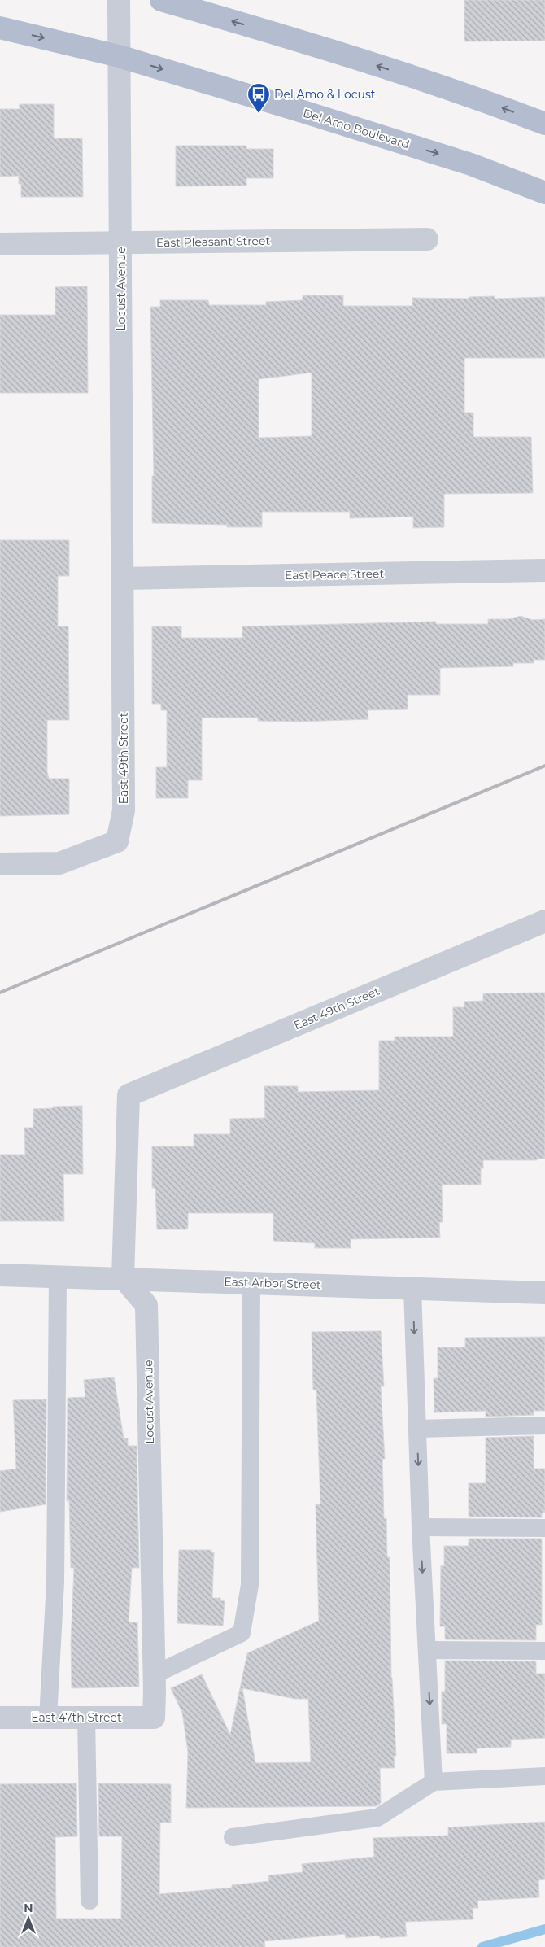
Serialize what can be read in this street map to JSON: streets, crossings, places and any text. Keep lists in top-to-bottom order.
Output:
{
  "streets": {
    "main road": ["Del Amo Boulevard"],
    "street": [
      "East Pleasant Street",
      "Locust Avenue",
      "East Peace Street",
      "East 49th Street",
      "East Arbor Street",
      "East 47th Street"
    ]
  },
  "crossings": [
    ["Del Amo Boulevard", "Locust Avenue"],
    ["East Pleasant Street", "Locust Avenue"],
    ["Locust Avenue", "East Peace Street"],
    ["Locust Avenue", "East 49th Street"],
    ["Locust Avenue", "East Arbor Street"],
    ["Locust Avenue", "East 47th Street"],
    ["East Peace Street", "East 49th Street"],
    ["East 49th Street", "East Arbor Street"]
  ],
  "places": {
    "bus stop": ["Del Amo & Locust"]
  },
  "north": "top"
}
